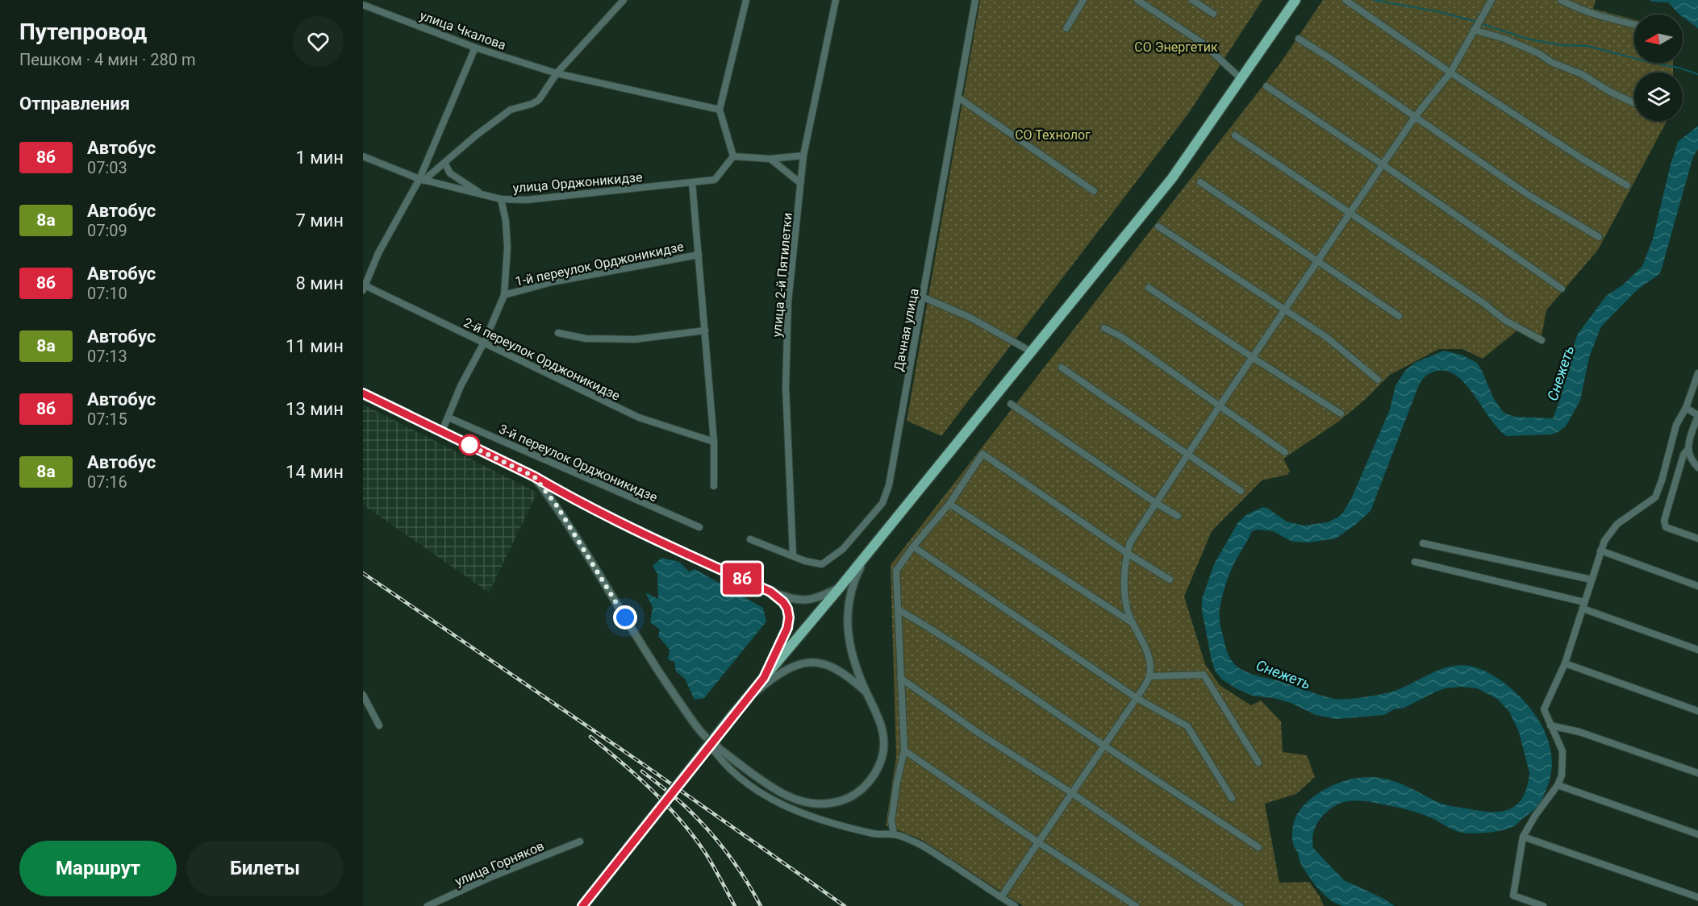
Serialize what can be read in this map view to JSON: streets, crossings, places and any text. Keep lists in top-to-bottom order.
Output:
{
  "streets": {
    "street": [
      "улица Чкалова",
      "улица Орджоникидзе",
      "1-й переулок Орджоникидзе",
      "улица 2-й Пятилетки",
      "Дачная улица",
      "2-й переулок Орджоникидзе",
      "3-й переулок Орджоникидзе",
      "улица Горняков"
    ]
  },
  "crossings": [
    ["улица Орджоникидзе", "1-й переулок Орджоникидзе"],
    ["1-й переулок Орджоникидзе", "2-й переулок Орджоникидзе"],
    ["улица 2-й Пятилетки", "Дачная улица"]
  ],
  "water": ["Снежеть"],
  "parks": ["СО Энергетик", "СО Технолог"],
  "lines": ["bus line 8б"],
  "north": "left",
  "page": {
    "heading": [
      ["Путепровод", "Пешком · 4 мин · 280 m"],
      "Отправления"
    ],
    "on_map": "8б",
    "list": [
      {
        "mark": "8б",
        "name": "Автобус",
        "note": "07:03",
        "value": "1 мин"
      },
      {
        "mark": "8а",
        "name": "Автобус",
        "note": "07:09",
        "value": "7 мин"
      },
      {
        "mark": "8б",
        "name": "Автобус",
        "note": "07:10",
        "value": "8 мин"
      },
      {
        "mark": "8а",
        "name": "Автобус",
        "note": "07:13",
        "value": "11 мин"
      },
      {
        "mark": "8б",
        "name": "Автобус",
        "note": "07:15",
        "value": "13 мин"
      },
      {
        "mark": "8а",
        "name": "Автобус",
        "note": "07:16",
        "value": "14 мин"
      }
    ],
    "buttons": ["Маршрут", "Билеты"]
  }
}
